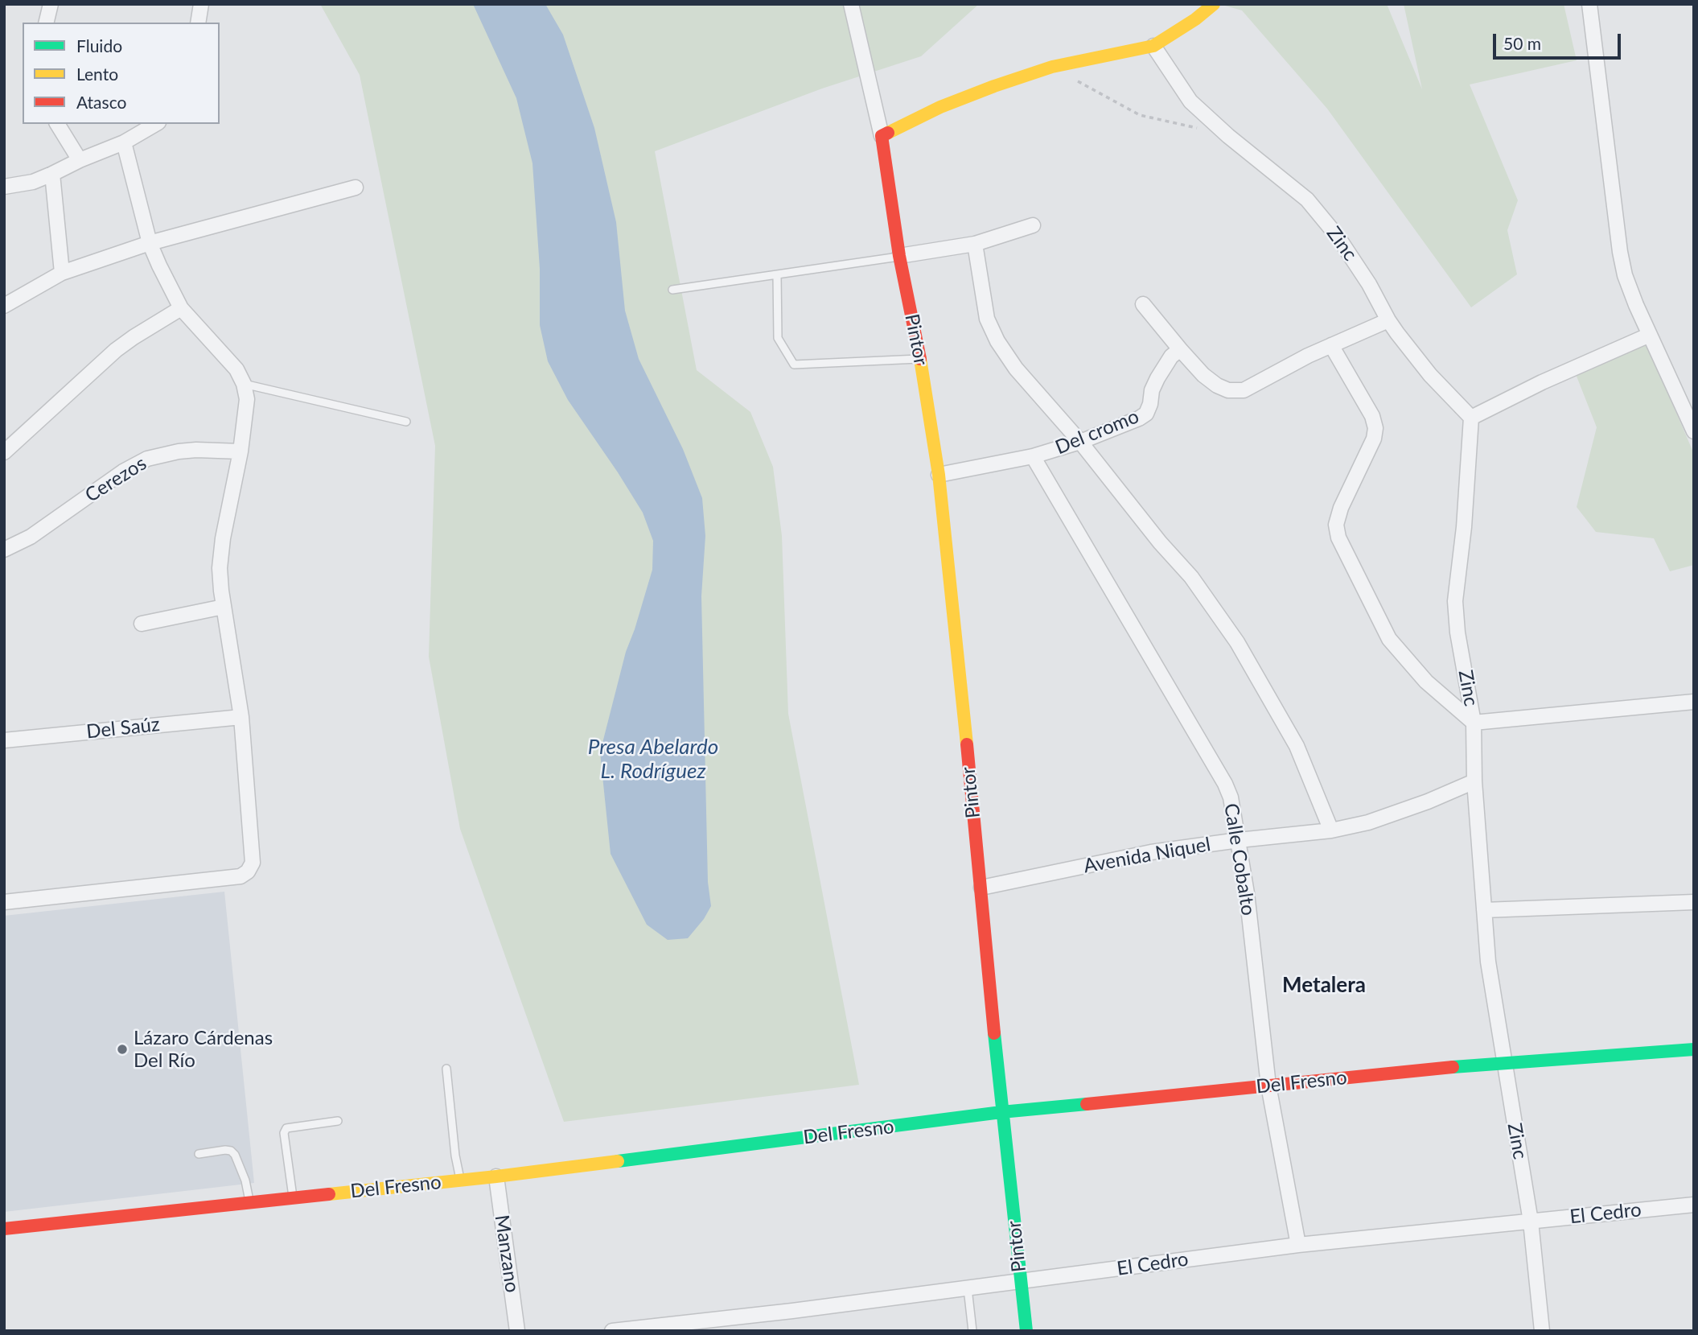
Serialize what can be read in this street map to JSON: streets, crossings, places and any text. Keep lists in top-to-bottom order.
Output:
{
  "streets": {
    "street": [
      "Zinc",
      "Pintor",
      "Del cromo",
      "Cerezos",
      "Del Saúz",
      "Avenida Niquel",
      "Calle Cobalto",
      "Del Fresno",
      "El Cedro",
      "Manzano"
    ]
  },
  "crossings": [
    ["Zinc", "Avenida Niquel"],
    ["Zinc", "Del Fresno"],
    ["Zinc", "El Cedro"],
    ["Pintor", "Del cromo"],
    ["Pintor", "Avenida Niquel"],
    ["Pintor", "Del Fresno"],
    ["Pintor", "El Cedro"],
    ["Del cromo", "Calle Cobalto"],
    ["Avenida Niquel", "Calle Cobalto"],
    ["Calle Cobalto", "Del Fresno"],
    ["Calle Cobalto", "El Cedro"],
    ["Del Fresno", "Manzano"]
  ],
  "districts": ["Metalera"],
  "water": ["Presa Abelardo L. Rodríguez"],
  "places": ["Lázaro Cárdenas Del Río"],
  "legend": ["Fluido", "Lento", "Atasco"],
  "scale_bar": "50 m"
}
